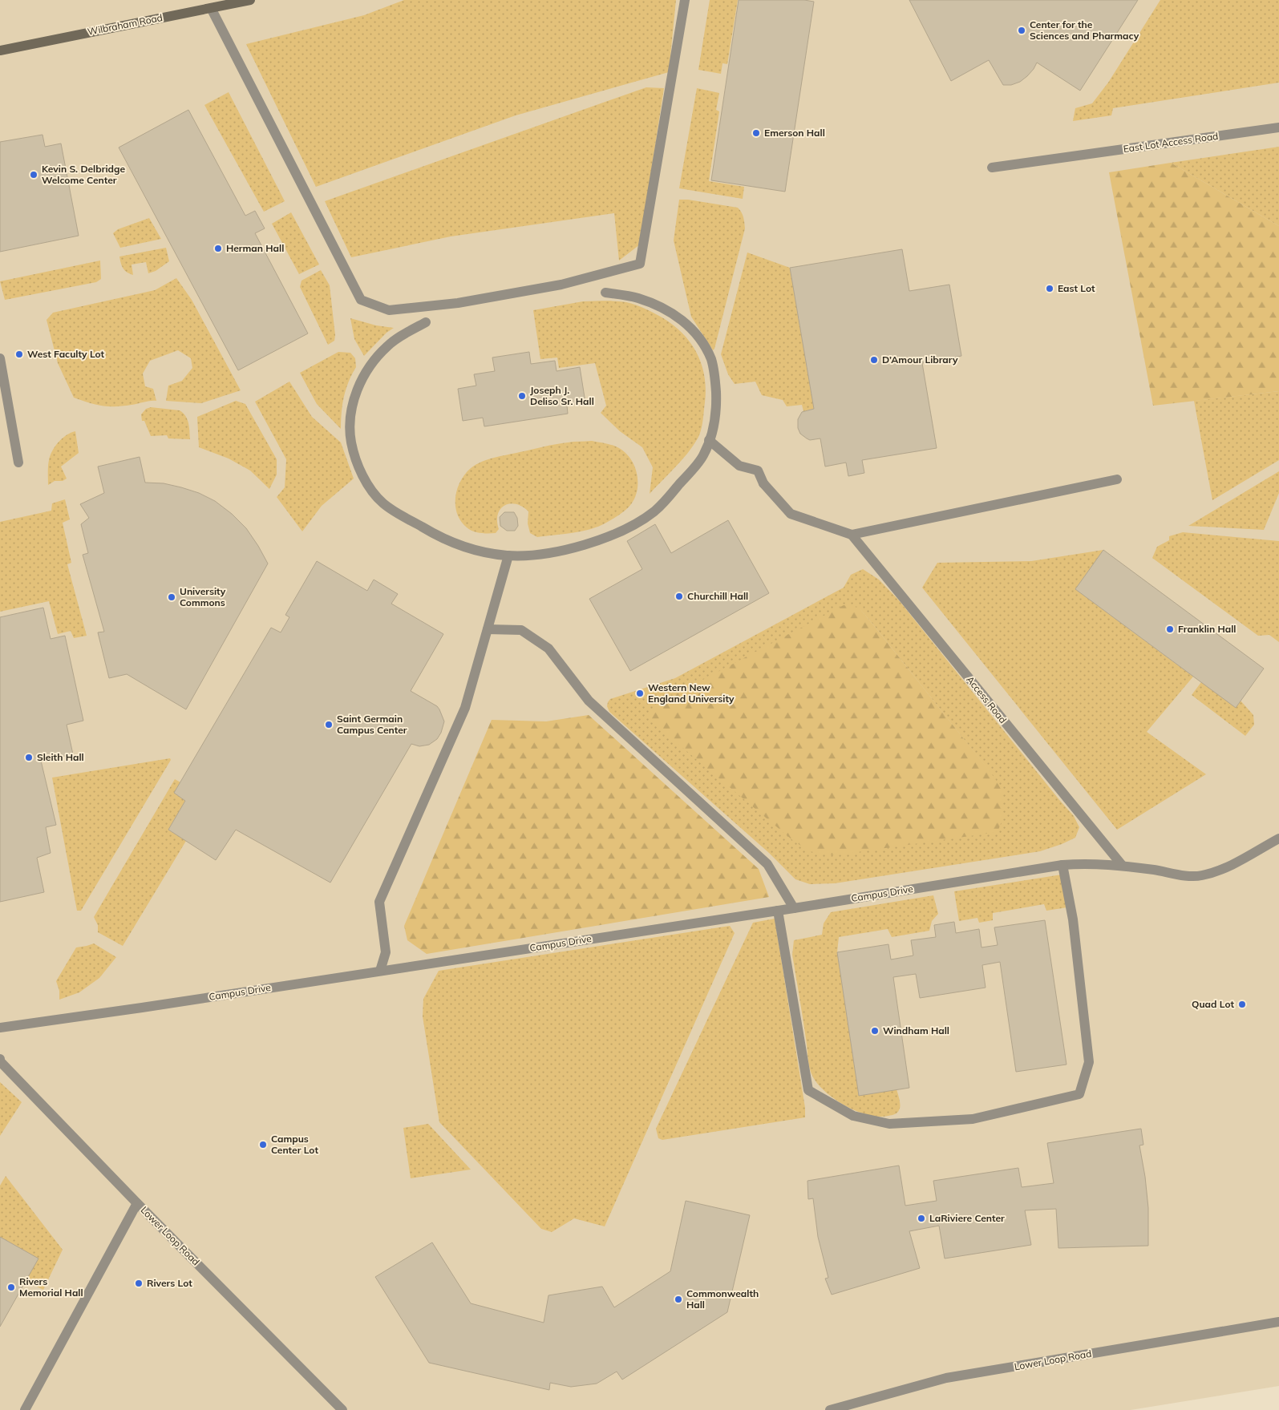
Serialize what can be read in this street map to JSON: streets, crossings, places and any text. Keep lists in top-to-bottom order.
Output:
{
  "streets": {
    "main road": ["Wilbraham Road"],
    "street": [
      "East Lot Access Road",
      "Access Road",
      "Campus Drive",
      "Lower Loop Road"
    ]
  },
  "crossings": [
    ["Access Road", "Campus Drive"]
  ],
  "places": [
    "Center for the Sciences and Pharmacy",
    "Emerson Hall",
    "Kevin S. Delbridge Welcome Center",
    "Herman Hall",
    "East Lot",
    "West Faculty Lot",
    "D’Amour Library",
    "Joseph J. Deliso Sr. Hall",
    "Churchill Hall",
    "University Commons",
    "Franklin Hall",
    "Western New England University",
    "Saint Germain Campus Center",
    "Sleith Hall",
    "Quad Lot",
    "Windham Hall",
    "Campus Center Lot",
    "LaRiviere Center",
    "Rivers Lot",
    "Rivers Memorial Hall",
    "Commonwealth Hall"
  ]
}
